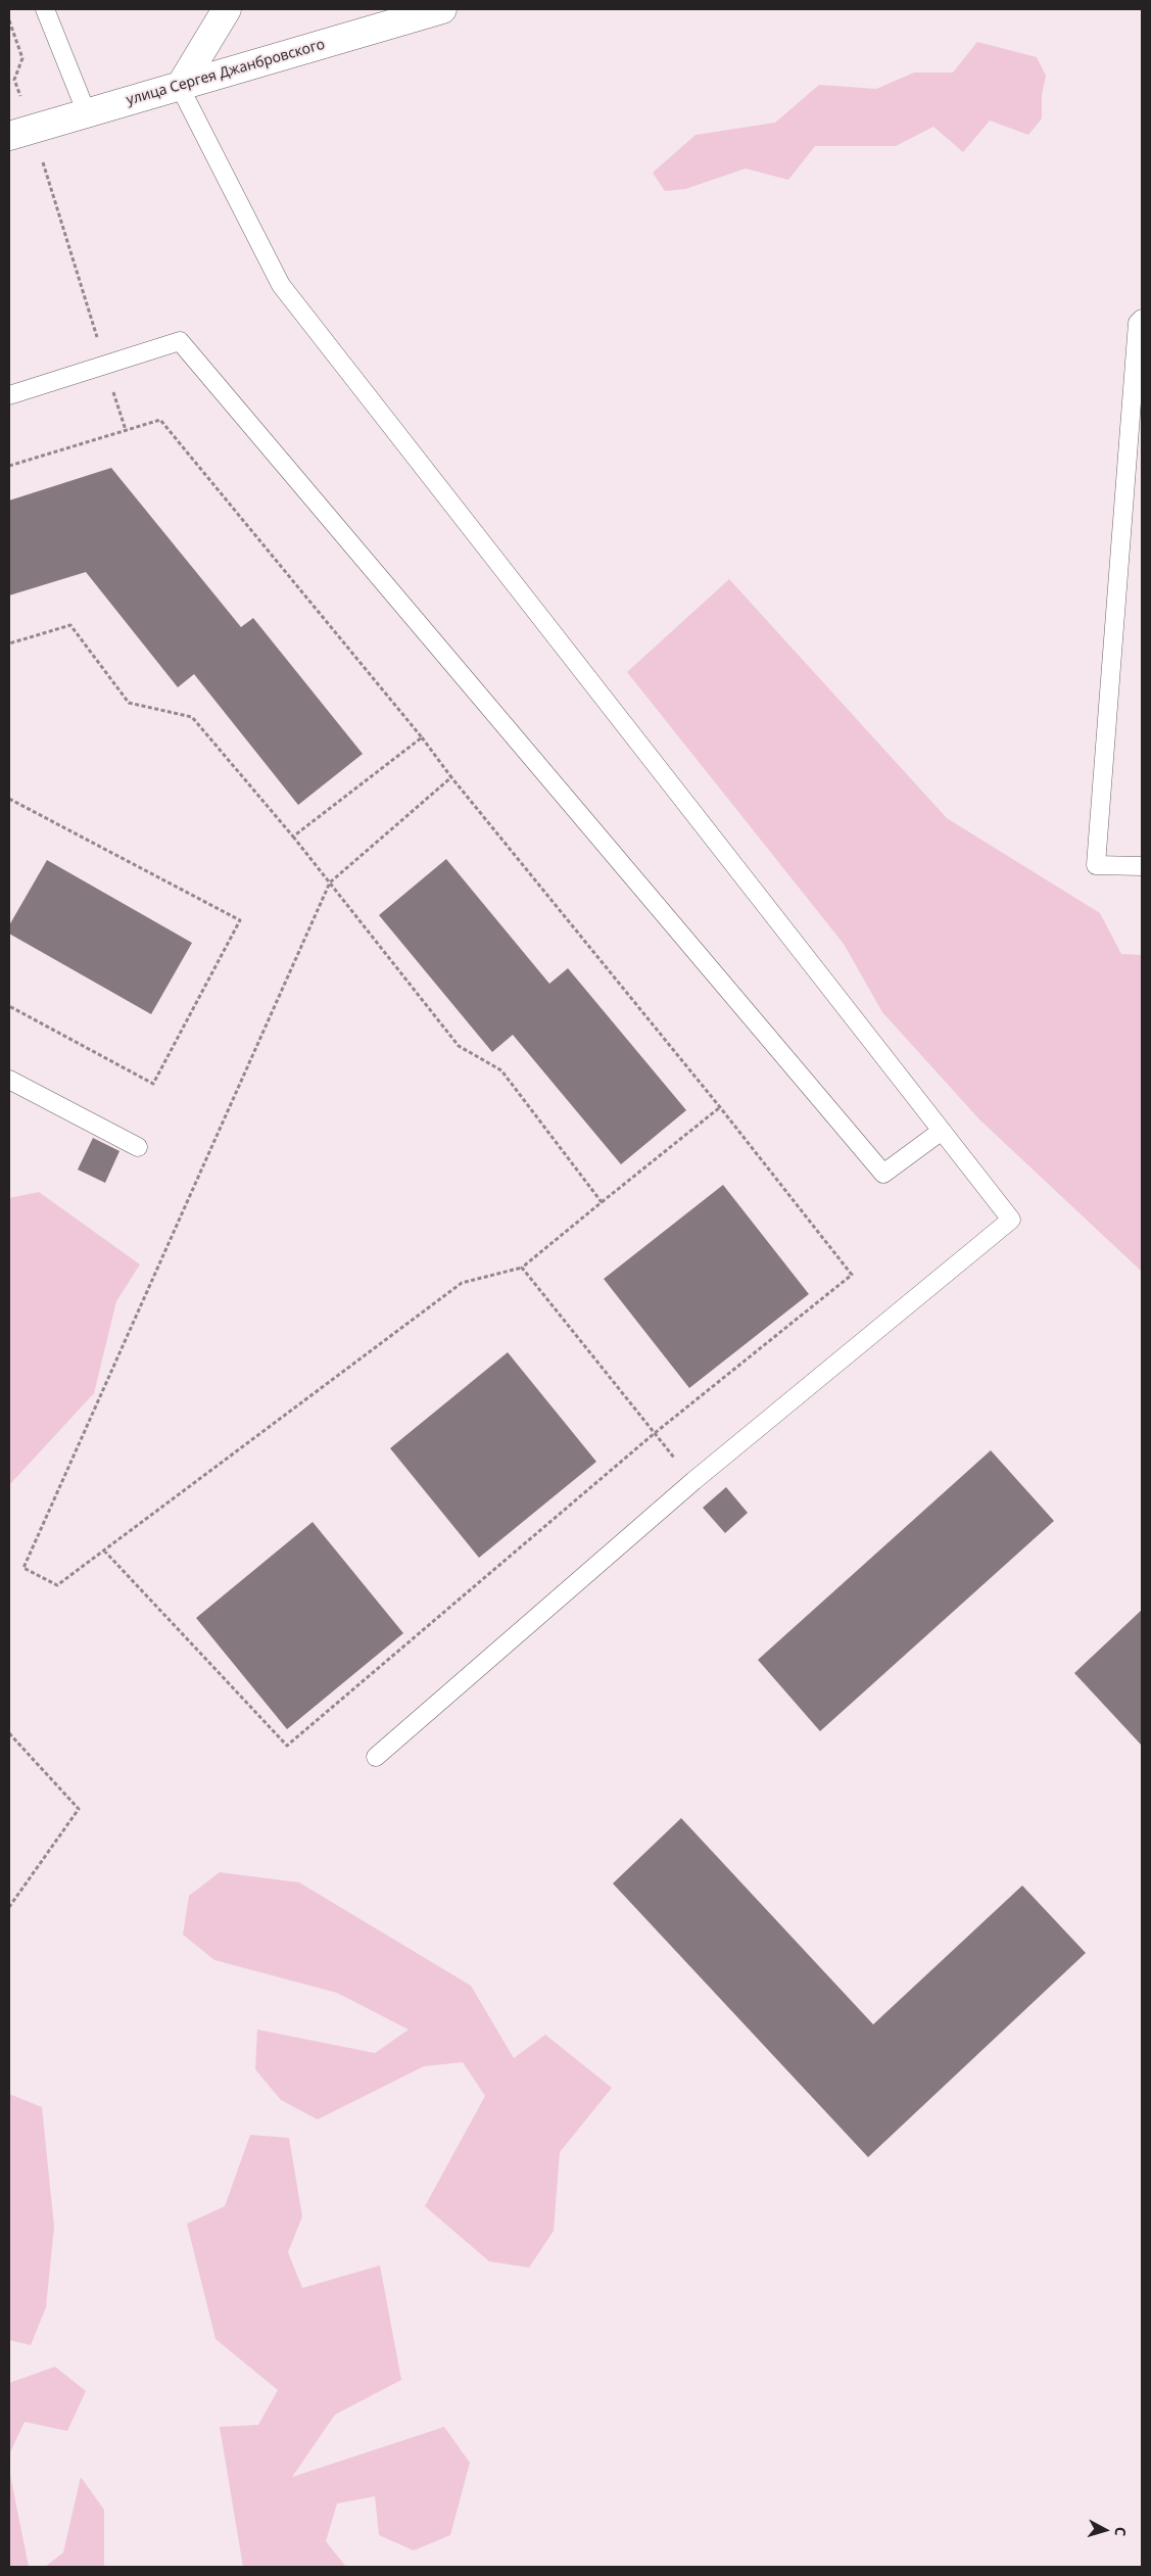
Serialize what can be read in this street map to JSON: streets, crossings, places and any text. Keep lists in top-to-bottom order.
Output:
{
  "streets": {
    "street": ["улица Сергея Джанбровского"]
  },
  "north": "right"
}
